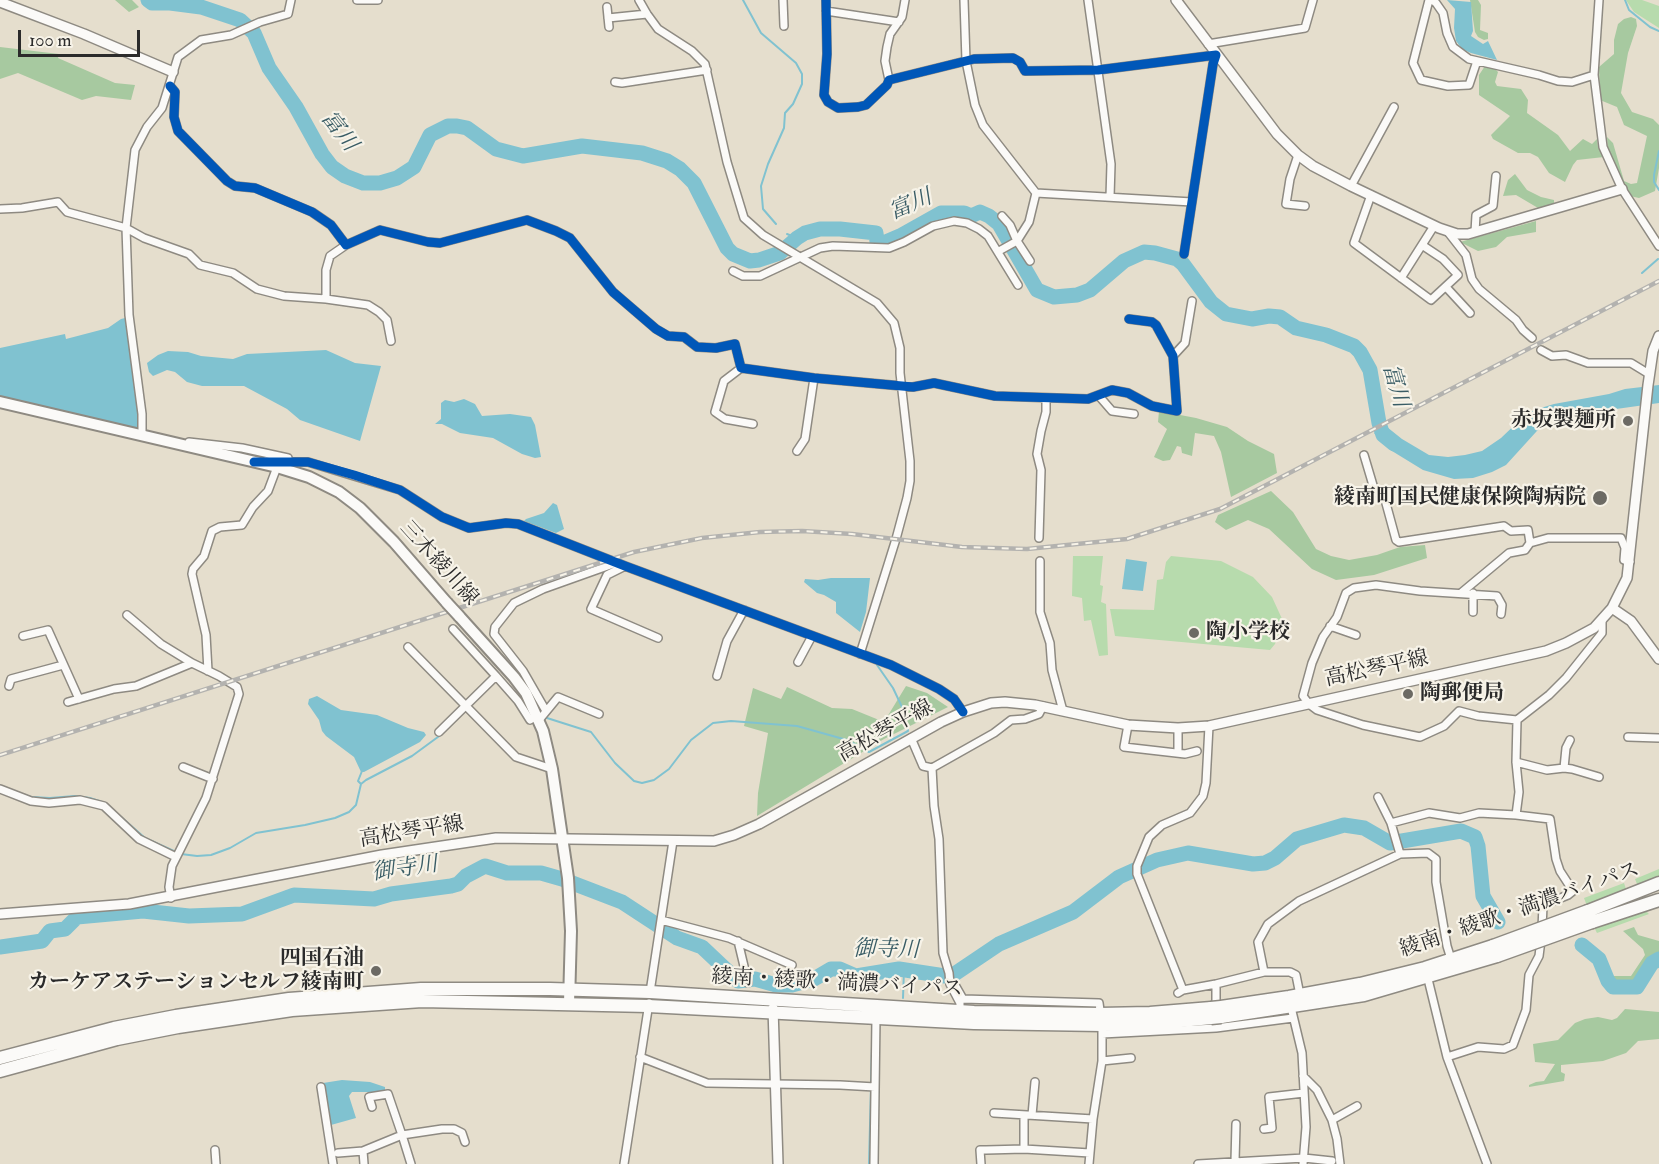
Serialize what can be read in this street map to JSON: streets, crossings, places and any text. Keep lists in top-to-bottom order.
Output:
{
  "streets": {
    "highway": ["綾南・綾歌・満濃バイパス"],
    "main road": ["三木綾川線", "高松琴平線"]
  },
  "crossings": [
    ["三木綾川線", "高松琴平線"],
    ["三木綾川線", "綾南・綾歌・満濃バイパス"]
  ],
  "water": ["富川", "御寺川"],
  "places": [
    "赤坂製麺所",
    "綾南町国民健康保険陶病院",
    "陶小学校",
    "陶郵便局",
    "四国石油 カーケアステーションセルフ綾南町"
  ],
  "scale_bar": "100 m"
}
